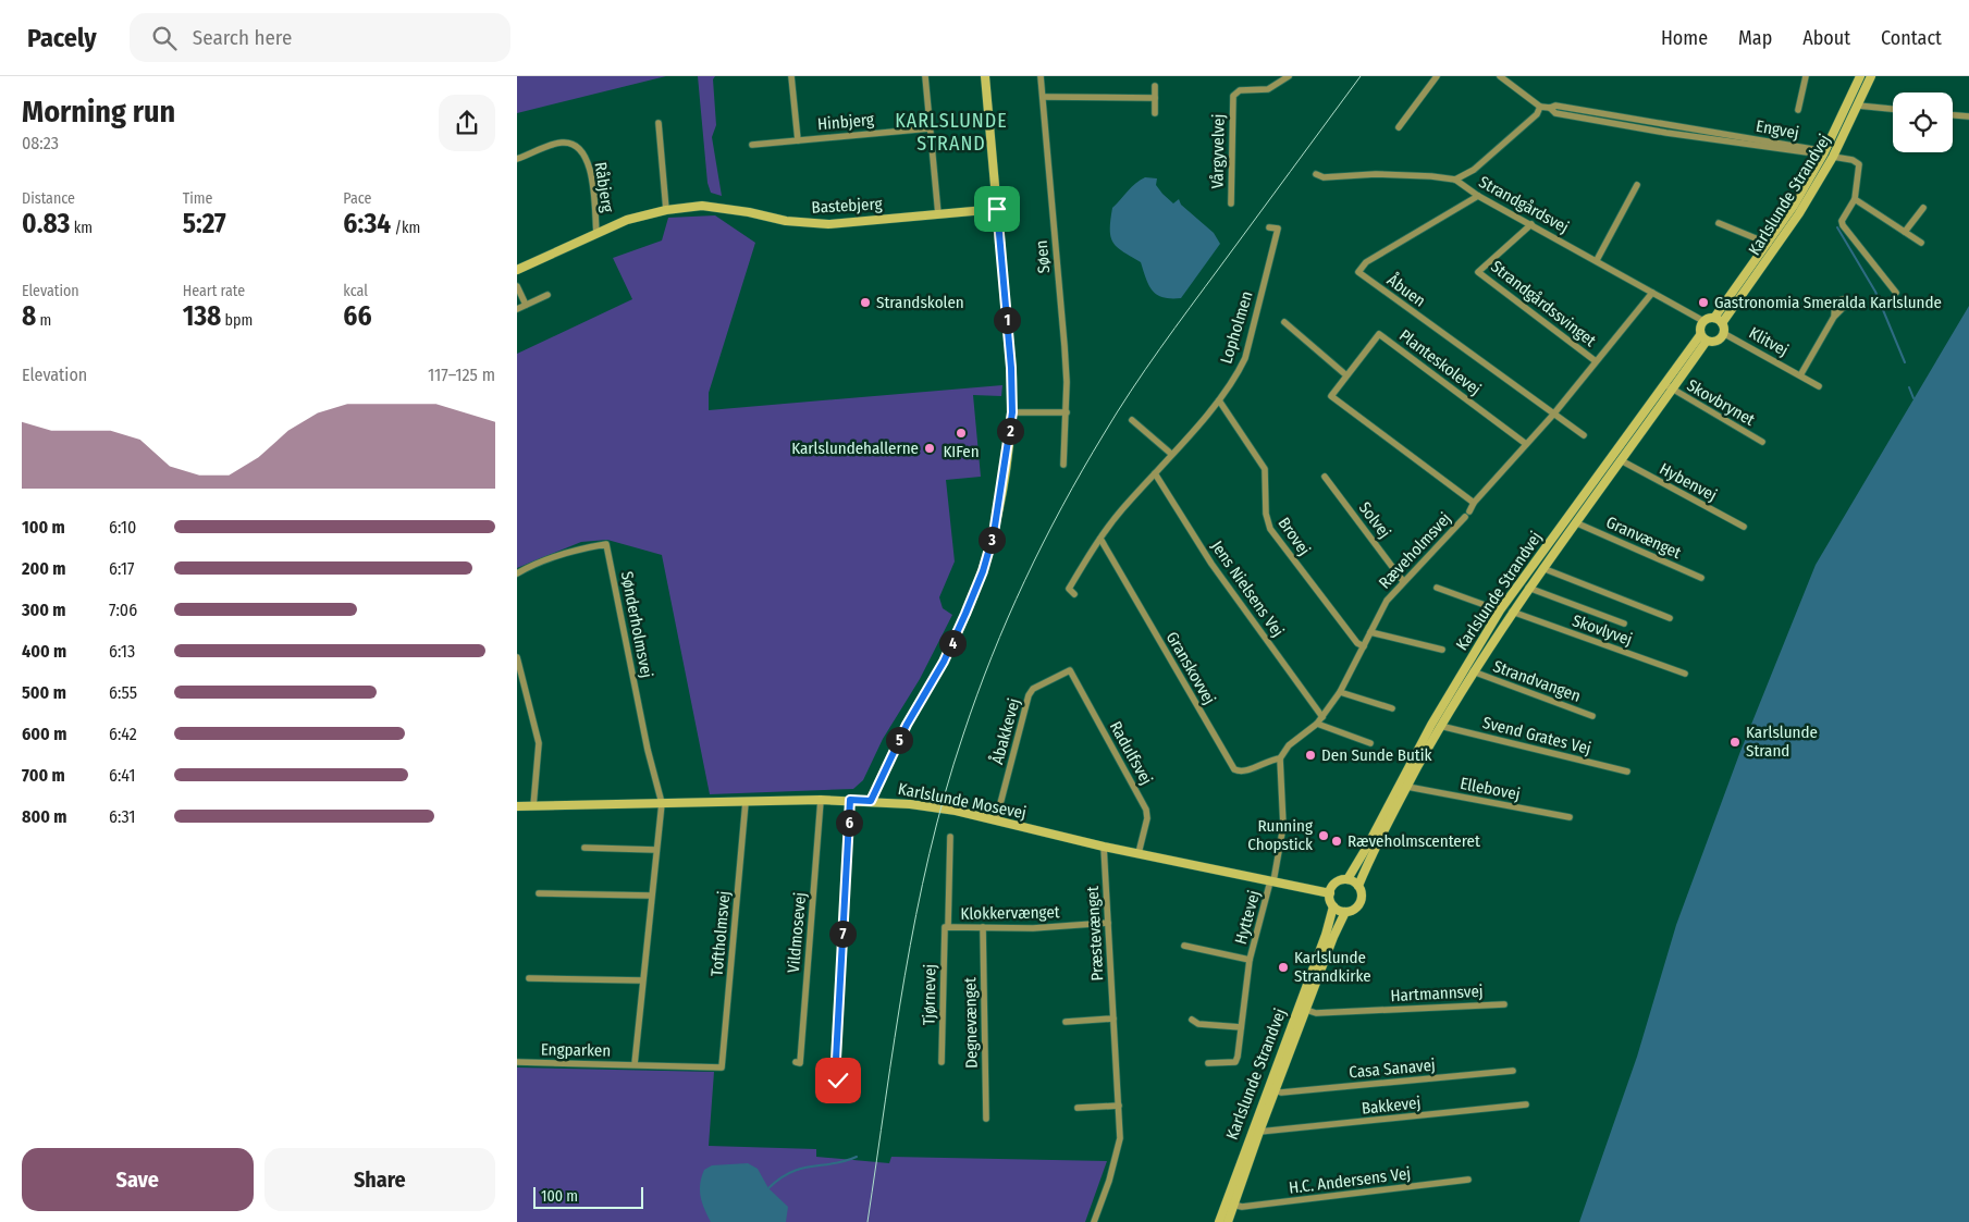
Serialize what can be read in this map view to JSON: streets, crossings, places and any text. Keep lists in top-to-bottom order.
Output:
{
  "streets": {
    "main road": ["Karlslunde Strandvej", "Bastebjerg", "Karlslunde Mosevej"],
    "street": [
      "Hinbjerg",
      "Engvej",
      "Vårgyvelvej",
      "Råbjerg",
      "Strandgårdsvej",
      "Søen",
      "Åbuen",
      "Strandgårdssvinget",
      "Lopholmen",
      "Klitvej",
      "Planteskolevej",
      "Skovbrynet",
      "Hybenvej",
      "Solvej",
      "Brovej",
      "Granvænget",
      "Ræveholmsvej",
      "Jens Nielsens Vej",
      "Sønderholmsvej",
      "Skovlyvej",
      "Granskovvej",
      "Strandvangen",
      "Åbakkevej",
      "Svend Grates Vej",
      "Radulfsvej",
      "Ellebovej",
      "Klokkervænget",
      "Hyttevej",
      "Vildmosevej",
      "Toftholmsvej",
      "Præstevænget",
      "Hartmannsvej",
      "Tjørnevej",
      "Degnevænget",
      "Engparken",
      "Casa Sanavej",
      "Bakkevej",
      "H.C. Andersens Vej"
    ]
  },
  "crossings": [
    ["Engvej", "Karlslunde Strandvej"],
    ["Råbjerg", "Bastebjerg"],
    ["Karlslunde Strandvej", "Strandgårdsvej"],
    ["Karlslunde Strandvej", "Klitvej"],
    ["Karlslunde Strandvej", "Skovbrynet"],
    ["Karlslunde Strandvej", "Hybenvej"],
    ["Karlslunde Strandvej", "Granvænget"],
    ["Karlslunde Strandvej", "Skovlyvej"],
    ["Karlslunde Strandvej", "Strandvangen"],
    ["Karlslunde Strandvej", "Svend Grates Vej"],
    ["Karlslunde Strandvej", "Ellebovej"],
    ["Karlslunde Strandvej", "Karlslunde Mosevej"],
    ["Karlslunde Strandvej", "Hartmannsvej"],
    ["Karlslunde Strandvej", "Casa Sanavej"],
    ["Karlslunde Strandvej", "Bakkevej"],
    ["Karlslunde Strandvej", "H.C. Andersens Vej"],
    ["Strandgårdsvej", "Åbuen"],
    ["Strandgårdsvej", "Strandgårdssvinget"],
    ["Strandgårdsvej", "Klitvej"],
    ["Strandgårdsvej", "Ræveholmsvej"],
    ["Åbuen", "Ræveholmsvej"],
    ["Strandgårdssvinget", "Ræveholmsvej"],
    ["Lopholmen", "Brovej"],
    ["Lopholmen", "Jens Nielsens Vej"],
    ["Lopholmen", "Granskovvej"],
    ["Planteskolevej", "Ræveholmsvej"],
    ["Solvej", "Ræveholmsvej"],
    ["Brovej", "Ræveholmsvej"],
    ["Ræveholmsvej", "Jens Nielsens Vej"],
    ["Ræveholmsvej", "Granskovvej"],
    ["Sønderholmsvej", "Karlslunde Mosevej"],
    ["Sønderholmsvej", "Engparken"],
    ["Åbakkevej", "Radulfsvej"],
    ["Åbakkevej", "Karlslunde Mosevej"],
    ["Radulfsvej", "Karlslunde Mosevej"],
    ["Karlslunde Mosevej", "Hyttevej"],
    ["Karlslunde Mosevej", "Vildmosevej"],
    ["Karlslunde Mosevej", "Toftholmsvej"],
    ["Karlslunde Mosevej", "Præstevænget"],
    ["Karlslunde Mosevej", "Engparken"],
    ["Klokkervænget", "Præstevænget"],
    ["Klokkervænget", "Tjørnevej"],
    ["Klokkervænget", "Degnevænget"],
    ["Toftholmsvej", "Engparken"]
  ],
  "districts": ["KARLSLUNDE STRAND"],
  "places": [
    "Strandskolen",
    "Gastronomia Smeralda Karlslunde",
    "KIFen",
    "Karlslundehallerne",
    "Karlslunde Strand",
    "Den Sunde Butik",
    "Running Chopstick",
    "Ræveholmscenteret",
    "Karlslunde Strandkirke"
  ],
  "scale_bar": "100 m",
  "page": {
    "header": "Pacely",
    "search": "Search here",
    "nav": [
      "Home",
      "Map",
      "About",
      "Contact"
    ],
    "heading": ["Morning run", "08:23"],
    "stats": [
      ["Distance", "0.83 km"],
      ["Time", "5:27"],
      ["Pace", "6:34 /km"],
      ["Elevation", "8 m"],
      ["Heart rate", "138 bpm"],
      ["kcal", "66"]
    ],
    "pins": [
      "1",
      "2",
      "3",
      "4",
      "5",
      "6",
      "7"
    ],
    "chart": ["Elevation", "117–125 m"],
    "list": [
      {
        "name": "100 m",
        "note": "6:10"
      },
      {
        "name": "200 m",
        "note": "6:17"
      },
      {
        "name": "300 m",
        "note": "7:06"
      },
      {
        "name": "400 m",
        "note": "6:13"
      },
      {
        "name": "500 m",
        "note": "6:55"
      },
      {
        "name": "600 m",
        "note": "6:42"
      },
      {
        "name": "700 m",
        "note": "6:41"
      },
      {
        "name": "800 m",
        "note": "6:31"
      }
    ],
    "buttons": ["Save", "Share"],
    "scale": "100 m"
  }
}
